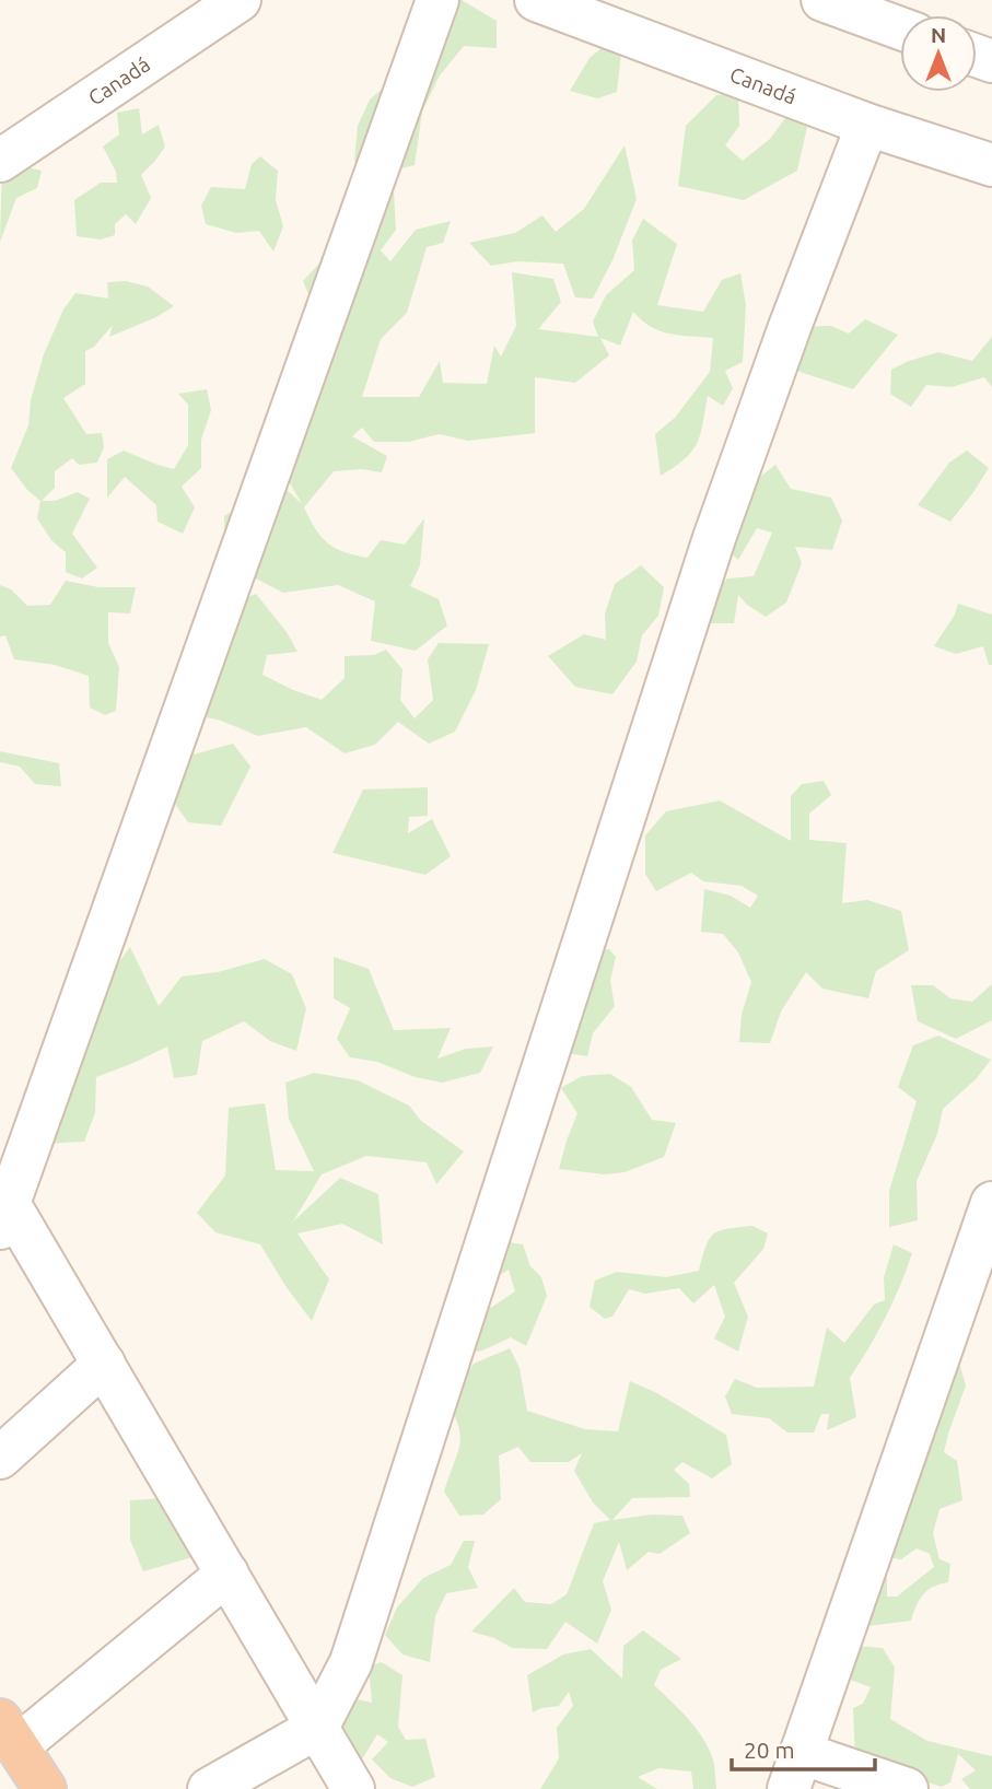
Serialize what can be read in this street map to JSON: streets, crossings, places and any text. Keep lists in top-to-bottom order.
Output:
{
  "streets": {
    "street": ["Canadá"]
  },
  "scale_bar": "20 m",
  "north": "top"
}
